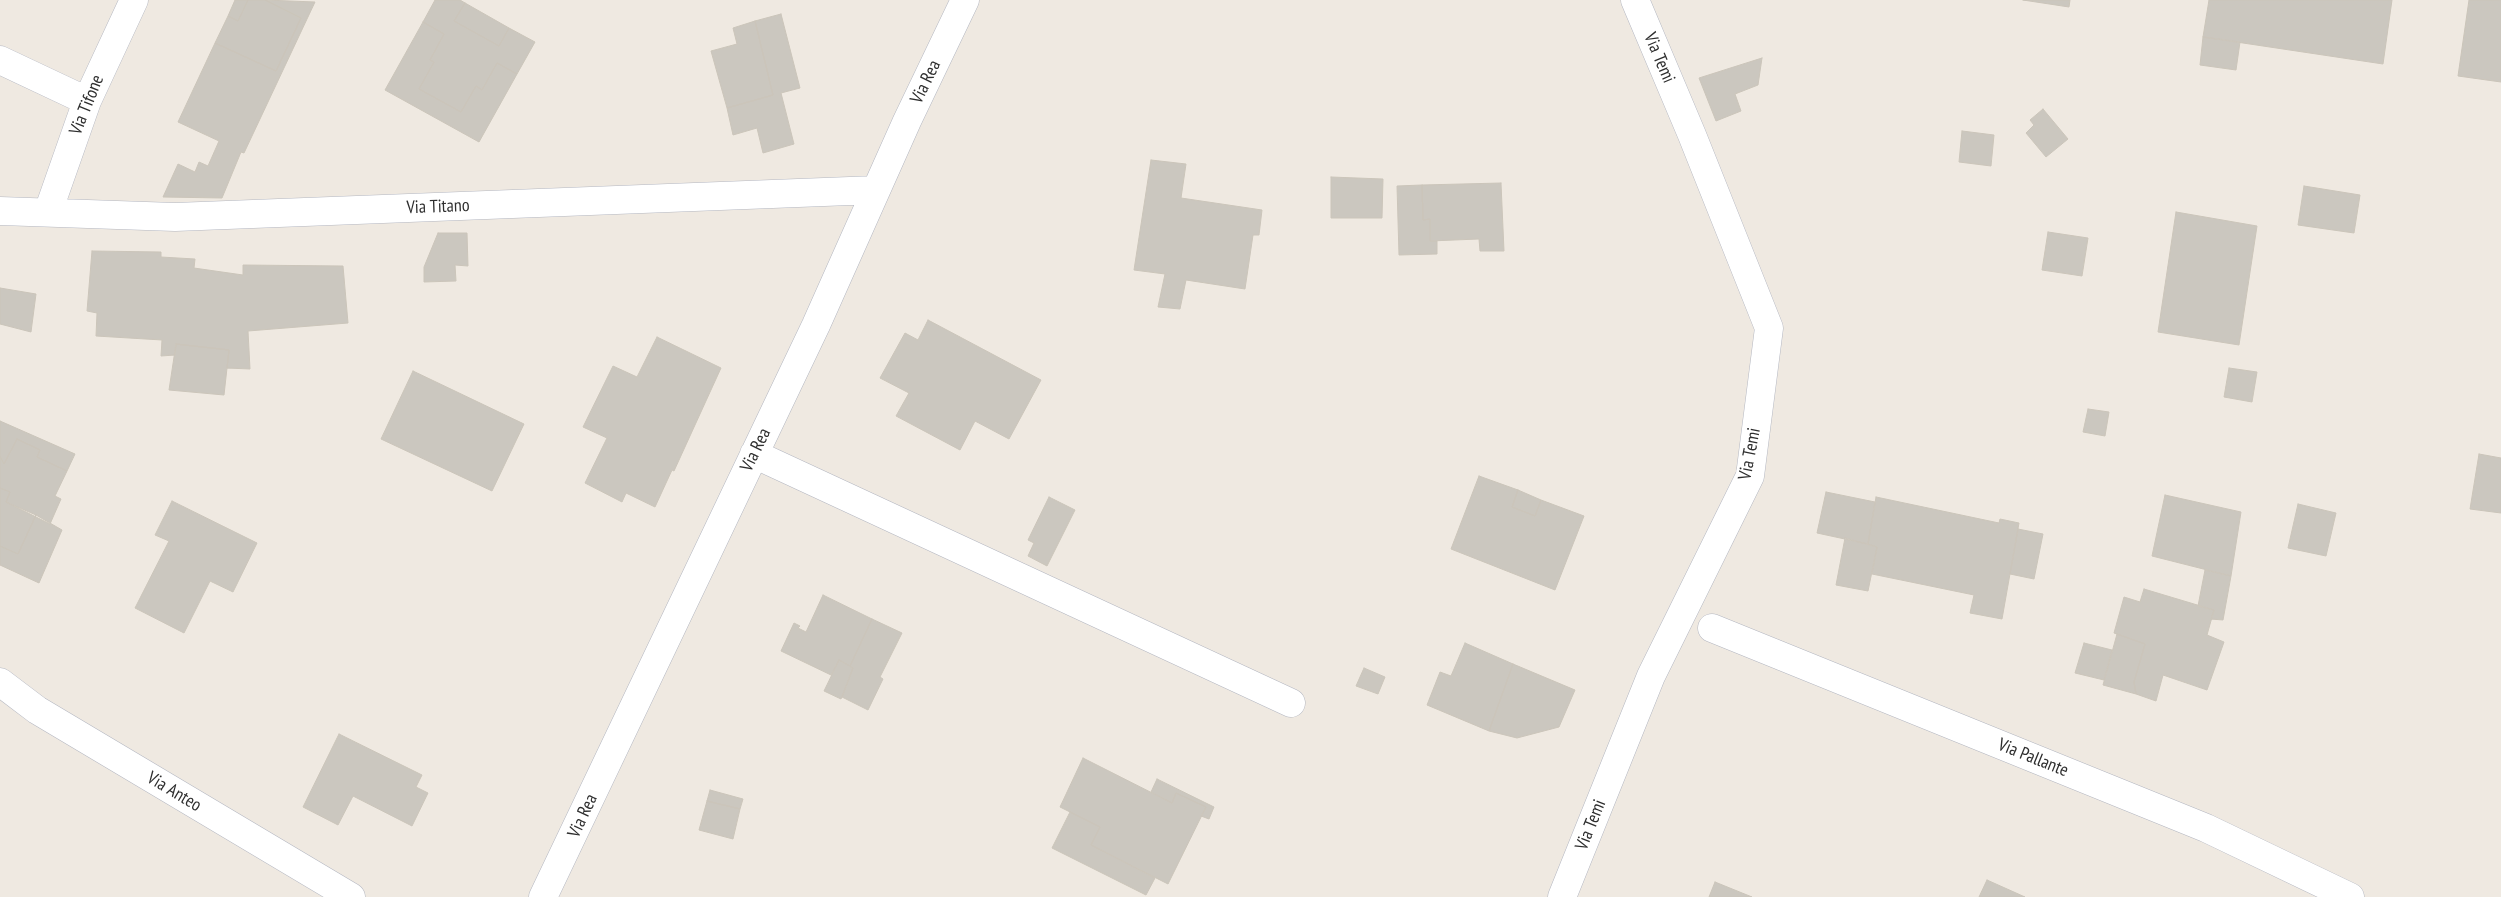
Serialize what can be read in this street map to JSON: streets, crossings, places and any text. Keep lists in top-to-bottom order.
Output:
{
  "streets": {
    "street": [
      "Via Temi",
      "Via Rea",
      "Via Tifone",
      "Via Titano",
      "Via Pallante",
      "Via Anteo"
    ]
  },
  "crossings": [
    ["Via Rea", "Via Titano"],
    ["Via Tifone", "Via Titano"]
  ]
}
